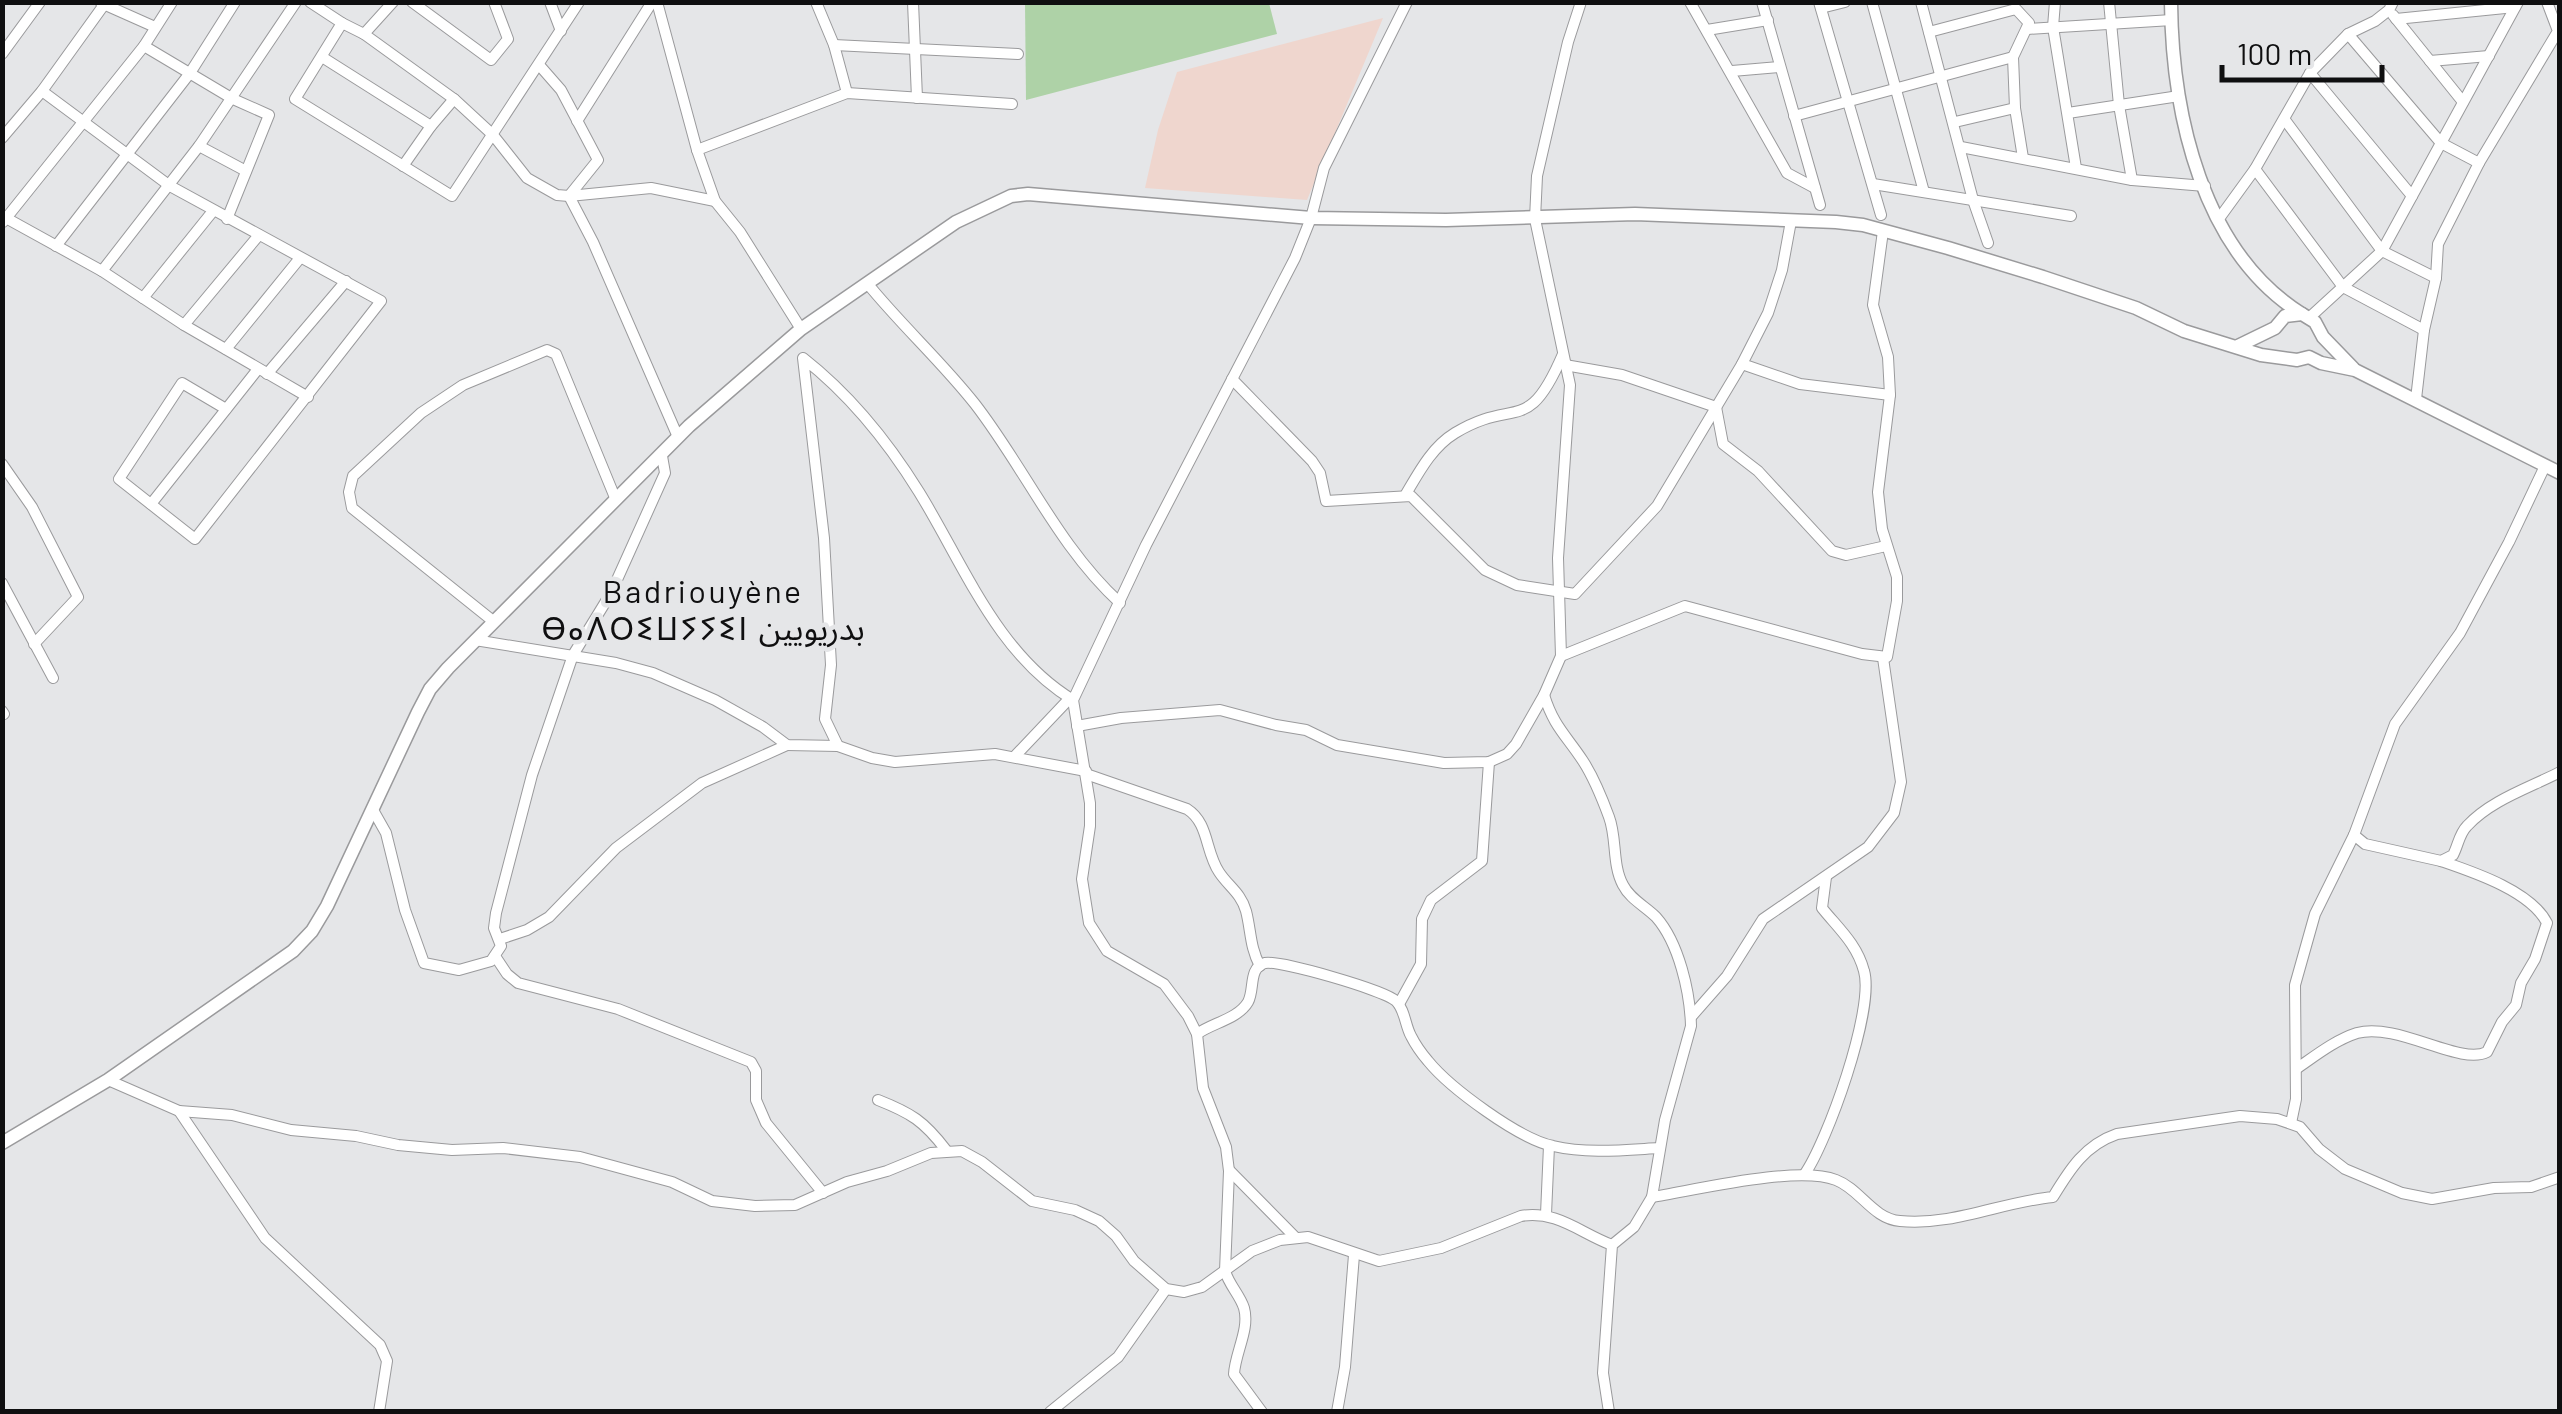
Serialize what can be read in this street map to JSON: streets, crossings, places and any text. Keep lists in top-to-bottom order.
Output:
{
  "districts": ["Badriouyène ⴱⴰⴷⵔⵉⵡⵢⵢⵉⵏ بدريويين"],
  "scale_bar": "100 m"
}
